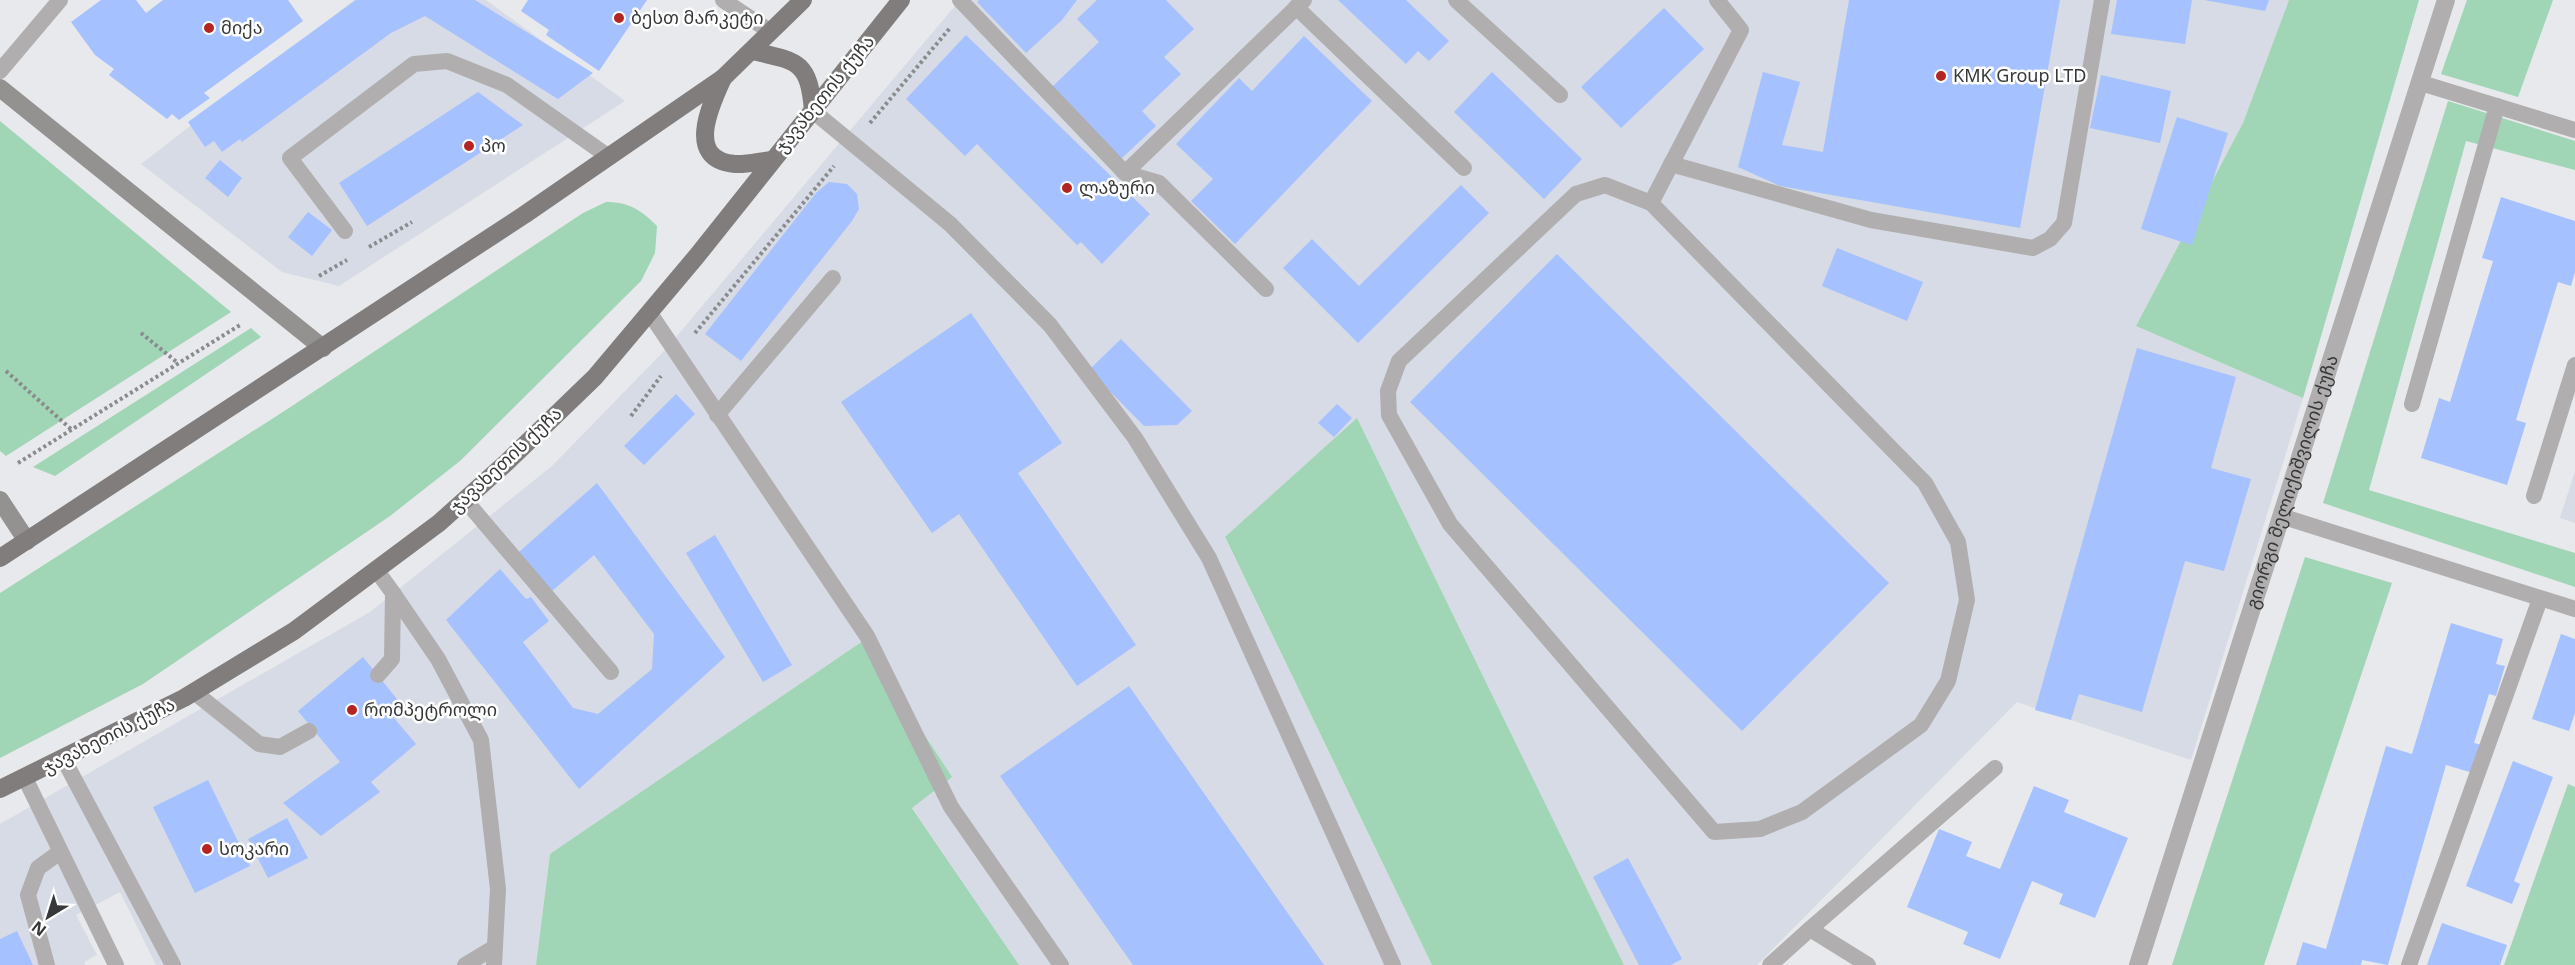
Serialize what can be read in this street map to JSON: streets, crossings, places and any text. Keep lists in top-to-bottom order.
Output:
{
  "streets": {
    "main road": ["ჯავახეთის ქუჩა"],
    "street": ["გიორგი მელიქიშვილის ქუჩა"]
  },
  "places": [
    "ბესთ მარკეტი",
    "მიქა",
    "KMK Group LTD",
    "პო",
    "ლაზური",
    "რომპეტროლი",
    "სოკარი"
  ],
  "north": "bottom left"
}
